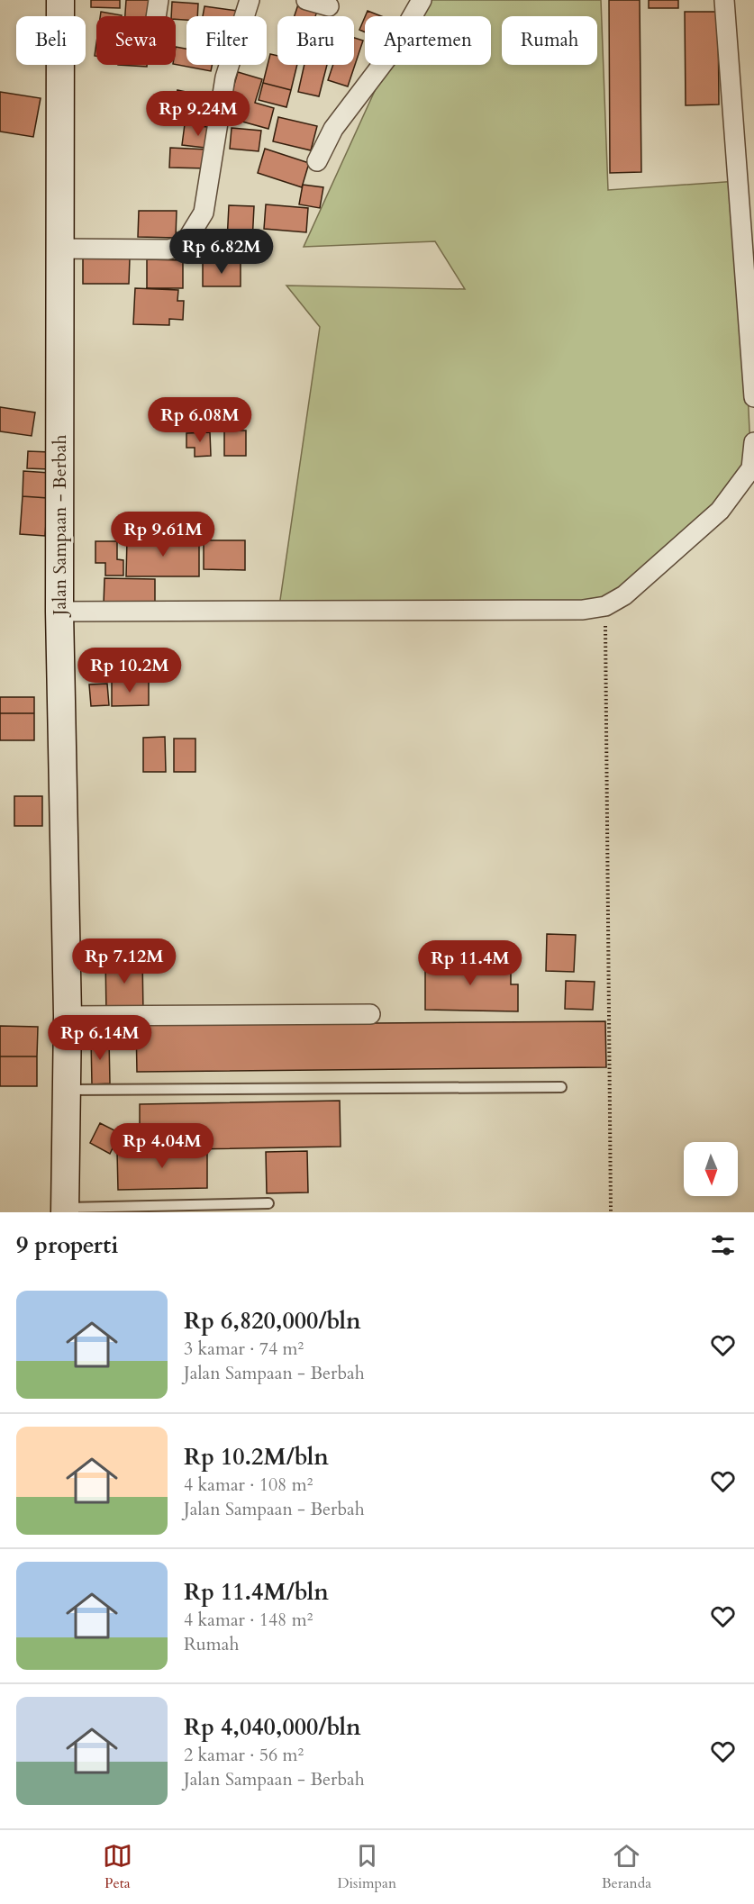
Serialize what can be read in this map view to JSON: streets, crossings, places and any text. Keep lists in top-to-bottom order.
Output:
{
  "streets": {
    "main road": ["Jalan Sampaan - Berbah"]
  },
  "north": "bottom",
  "page": {
    "chip": [
      "Beli",
      "Sewa",
      "Filter",
      "Baru",
      "Apartemen",
      "Rumah"
    ],
    "price": [
      "Rp 9.24M",
      "Rp 6.82M",
      "Rp 6.08M",
      "Rp 9.61M",
      "Rp 10.2M",
      "Rp 7.12M",
      "Rp 11.4M",
      "Rp 6.14M",
      "Rp 4.04M"
    ],
    "heading": "9 properti",
    "list": [
      {
        "name": "Rp 6,820,000/bln",
        "note": "3 kamar · 74 m² · Jalan Sampaan - Berbah"
      },
      {
        "name": "Rp 10.2M/bln",
        "note": "4 kamar · 108 m² · Jalan Sampaan - Berbah"
      },
      {
        "name": "Rp 11.4M/bln",
        "note": "4 kamar · 148 m² · Rumah"
      },
      {
        "name": "Rp 4,040,000/bln",
        "note": "2 kamar · 56 m² · Jalan Sampaan - Berbah"
      }
    ],
    "tabs": ["Peta", "Disimpan", "Beranda"]
  }
}
